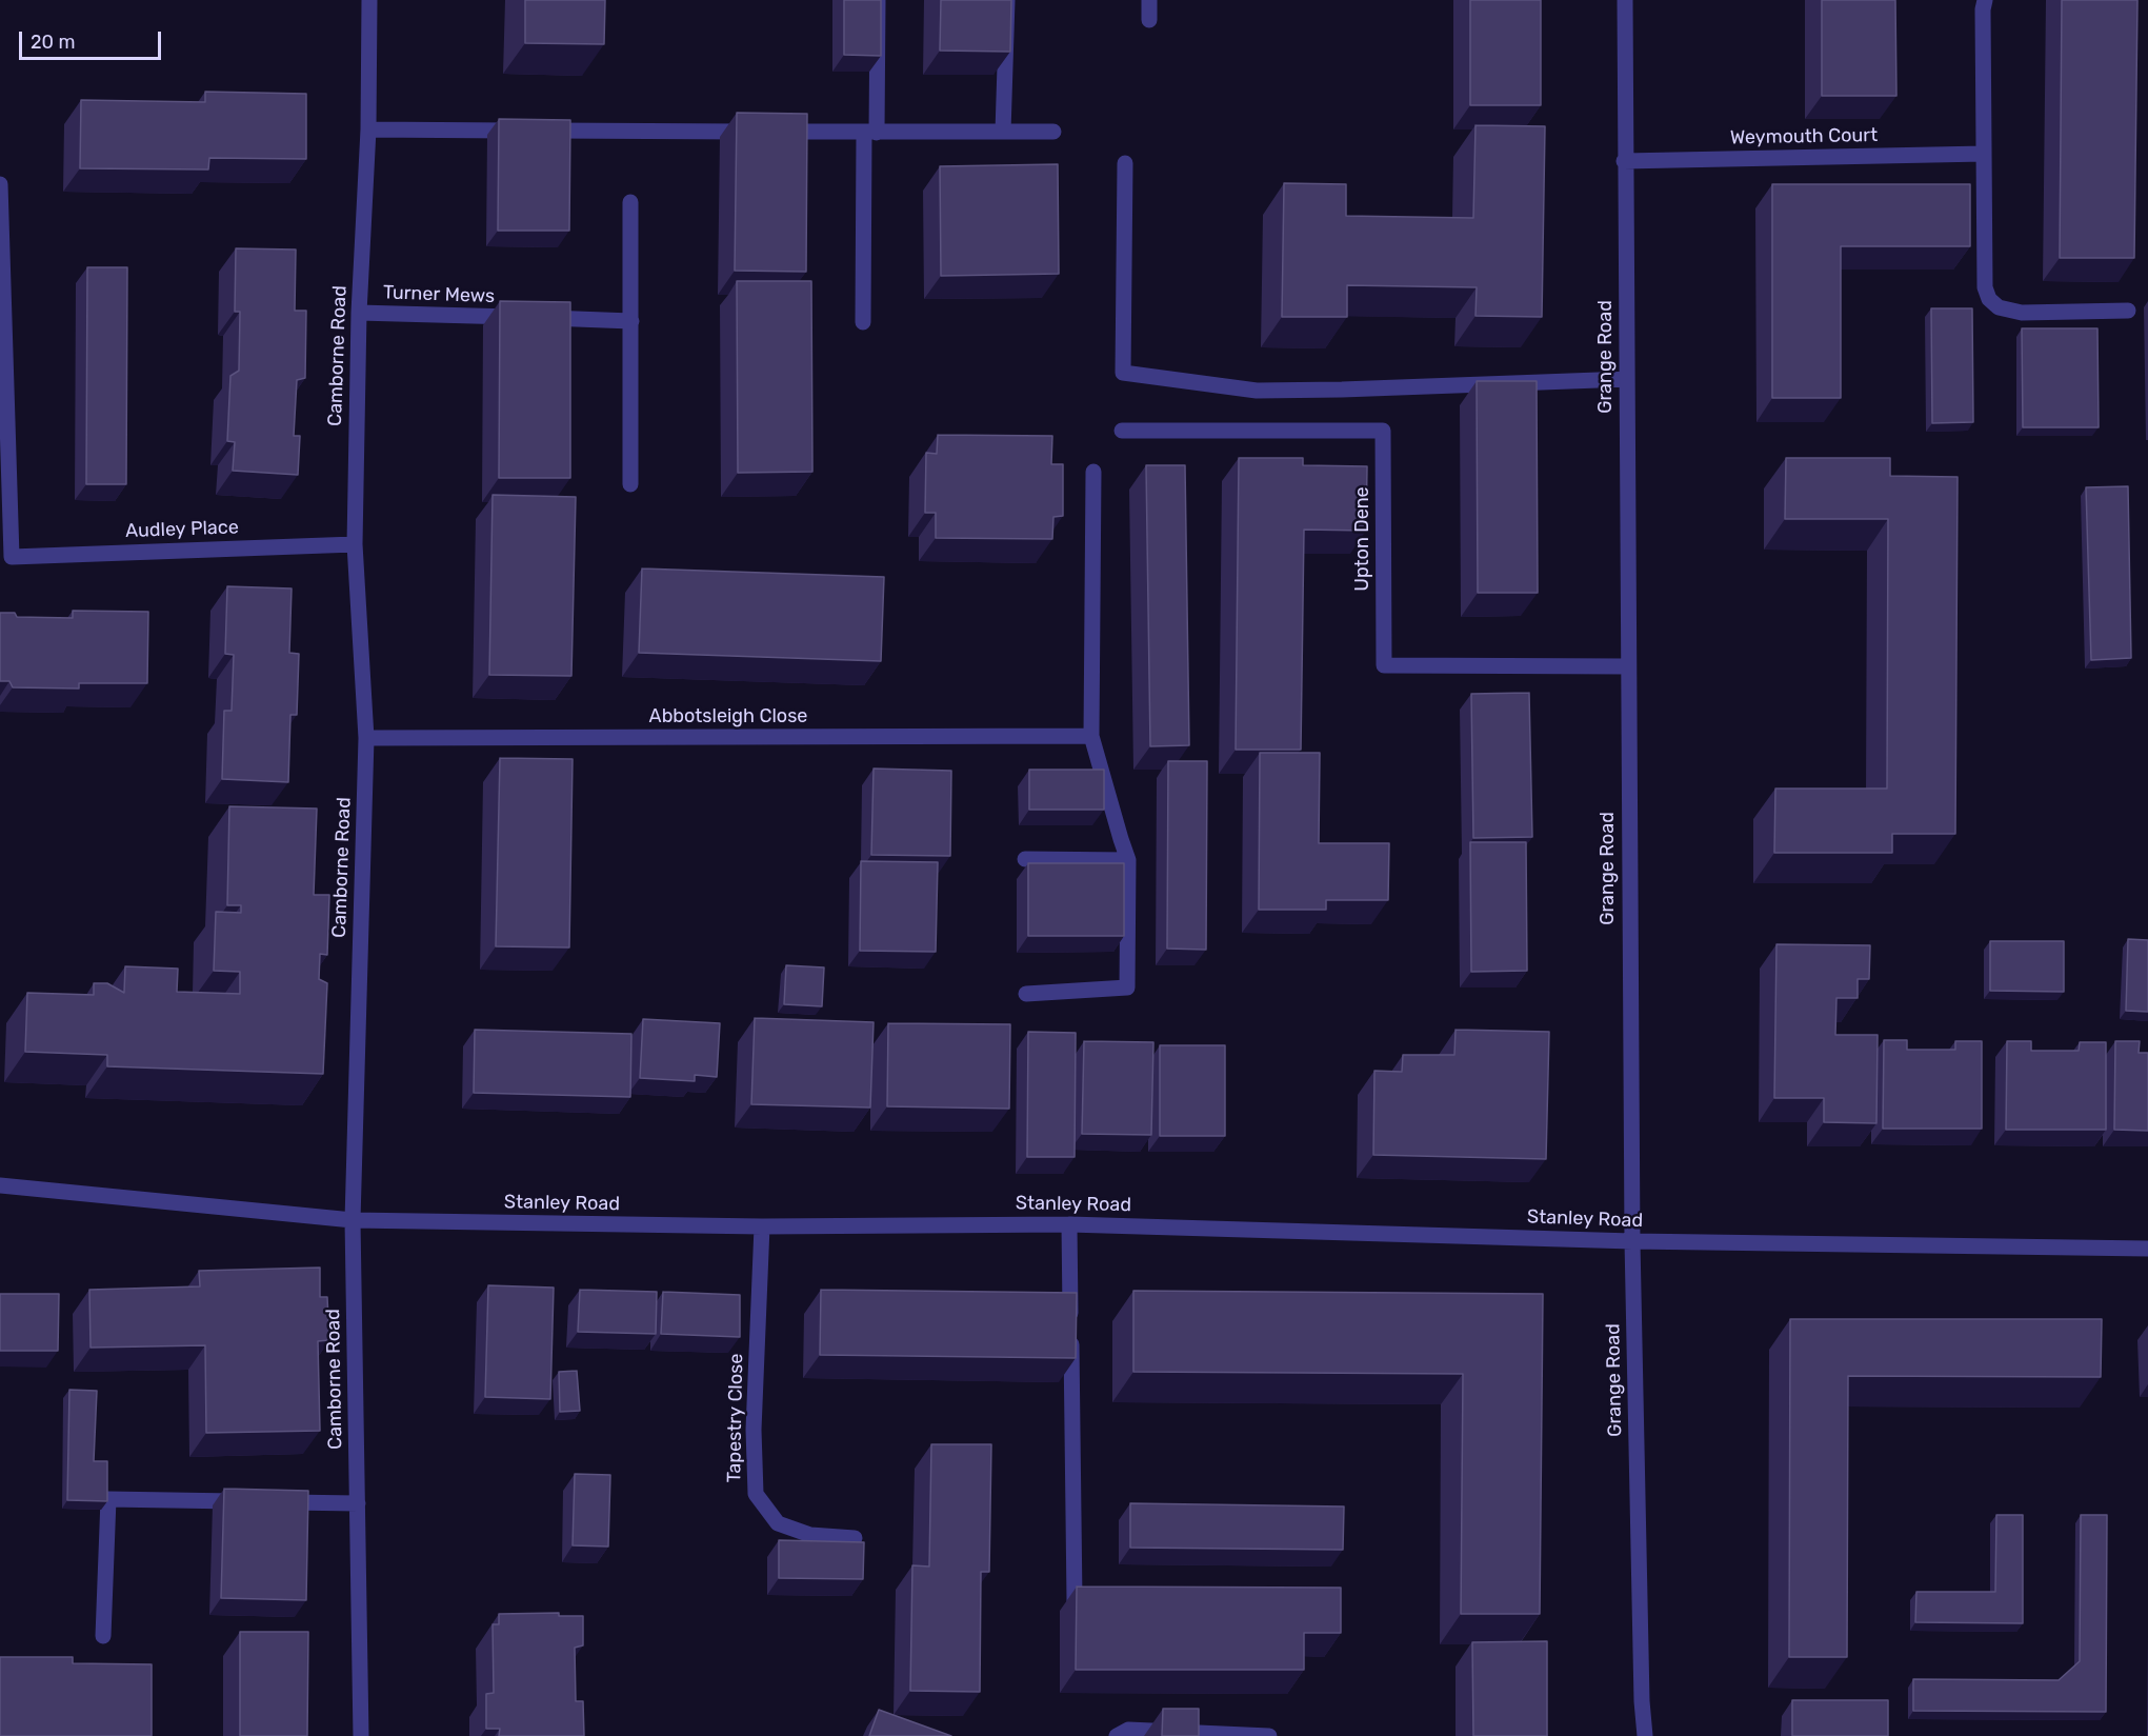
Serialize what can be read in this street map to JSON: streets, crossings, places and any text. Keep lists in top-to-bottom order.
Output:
{
  "streets": {
    "street": [
      "Weymouth Court",
      "Turner Mews",
      "Camborne Road",
      "Grange Road",
      "Audley Place",
      "Upton Dene",
      "Abbotsleigh Close",
      "Stanley Road",
      "Tapestry Close"
    ]
  },
  "crossings": [
    ["Weymouth Court", "Grange Road"],
    ["Turner Mews", "Camborne Road"],
    ["Camborne Road", "Audley Place"],
    ["Camborne Road", "Abbotsleigh Close"],
    ["Camborne Road", "Stanley Road"],
    ["Grange Road", "Upton Dene"],
    ["Grange Road", "Stanley Road"],
    ["Stanley Road", "Tapestry Close"]
  ],
  "scale_bar": "20 m"
}
